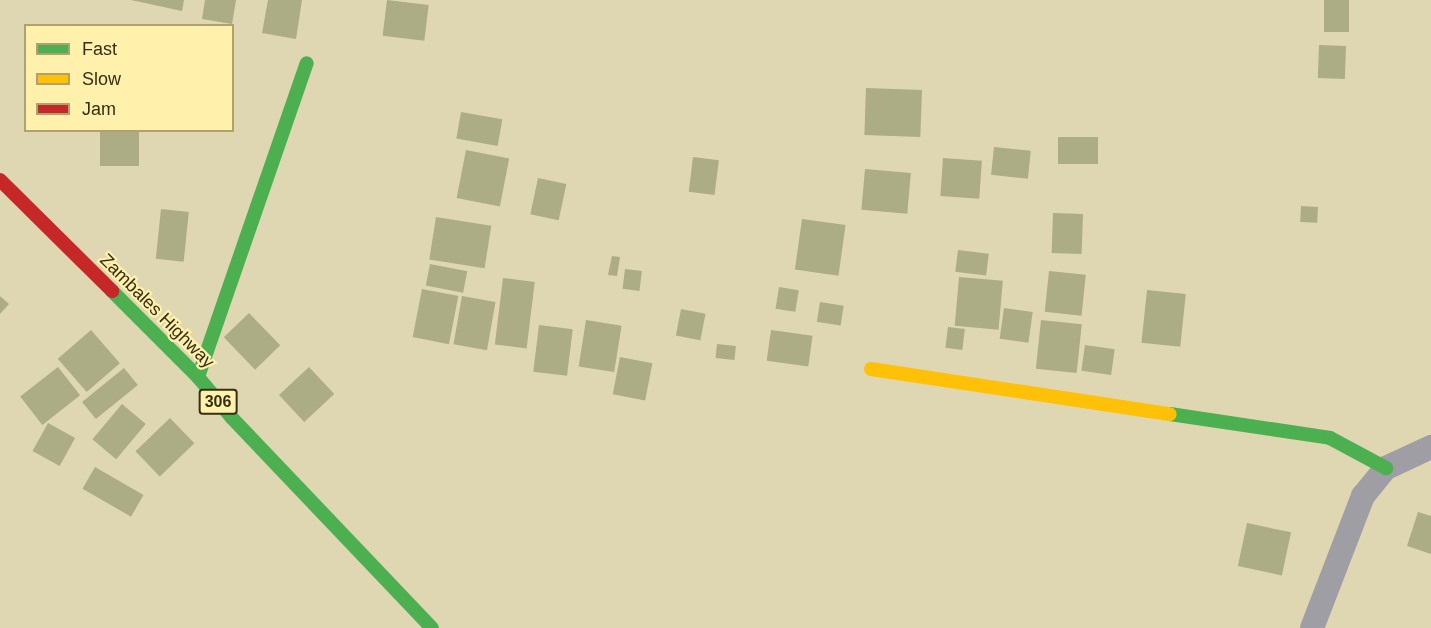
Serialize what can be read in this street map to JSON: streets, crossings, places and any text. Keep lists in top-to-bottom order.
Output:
{
  "streets": {
    "street": ["Zambales Highway", "306"]
  },
  "legend": ["Fast", "Slow", "Jam"]
}
